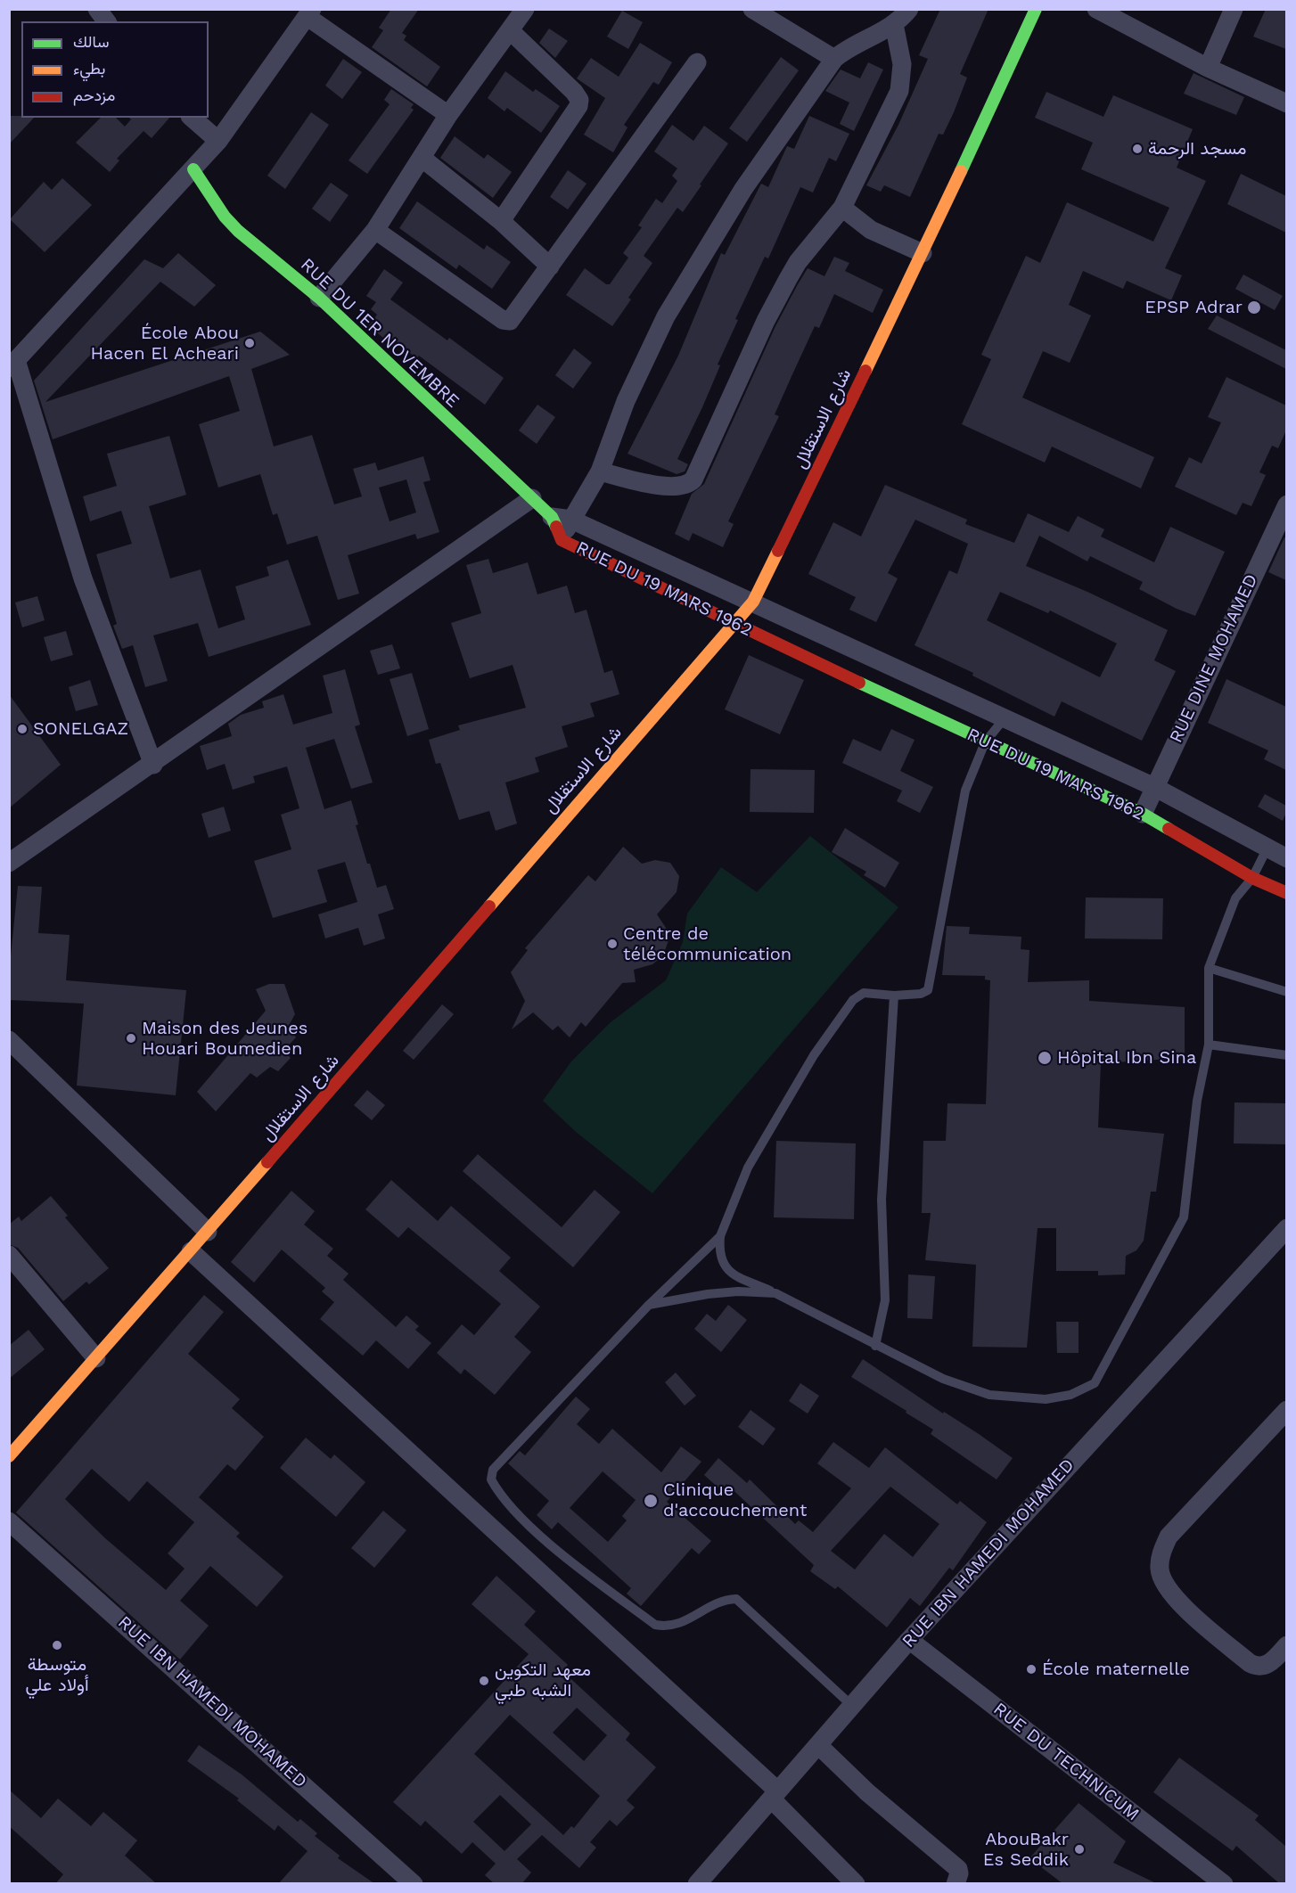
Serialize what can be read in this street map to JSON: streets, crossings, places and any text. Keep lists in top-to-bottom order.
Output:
{
  "streets": {
    "street": [
      "RUE DU 1ER NOVEMBRE",
      "شارع الاستقلال",
      "RUE DU 19 MARS 1962",
      "RUE DINE MOHAMED",
      "RUE IBN HAMEDI MOHAMED",
      "RUE DU TECHNICUM"
    ]
  },
  "crossings": [
    ["RUE DU 1ER NOVEMBRE", "RUE DU 19 MARS 1962"],
    ["شارع الاستقلال", "RUE DU 19 MARS 1962"],
    ["RUE DU 19 MARS 1962", "RUE DINE MOHAMED"],
    ["RUE IBN HAMEDI MOHAMED", "RUE DU TECHNICUM"]
  ],
  "places": [
    "مسجد الرحمة",
    "EPSP Adrar",
    "École Abou Hacen El Acheari",
    "SONELGAZ",
    "Centre de télécommunication",
    "Maison des Jeunes Houari Boumedien",
    "Hôpital Ibn Sina",
    "Clinique d'accouchement",
    "متوسطة أولاد علي",
    "École maternelle",
    "معهد التكوين الشبه طبي",
    "AbouBakr Es Seddik"
  ],
  "legend": ["سالك", "بطيء", "مزدحم"]
}
